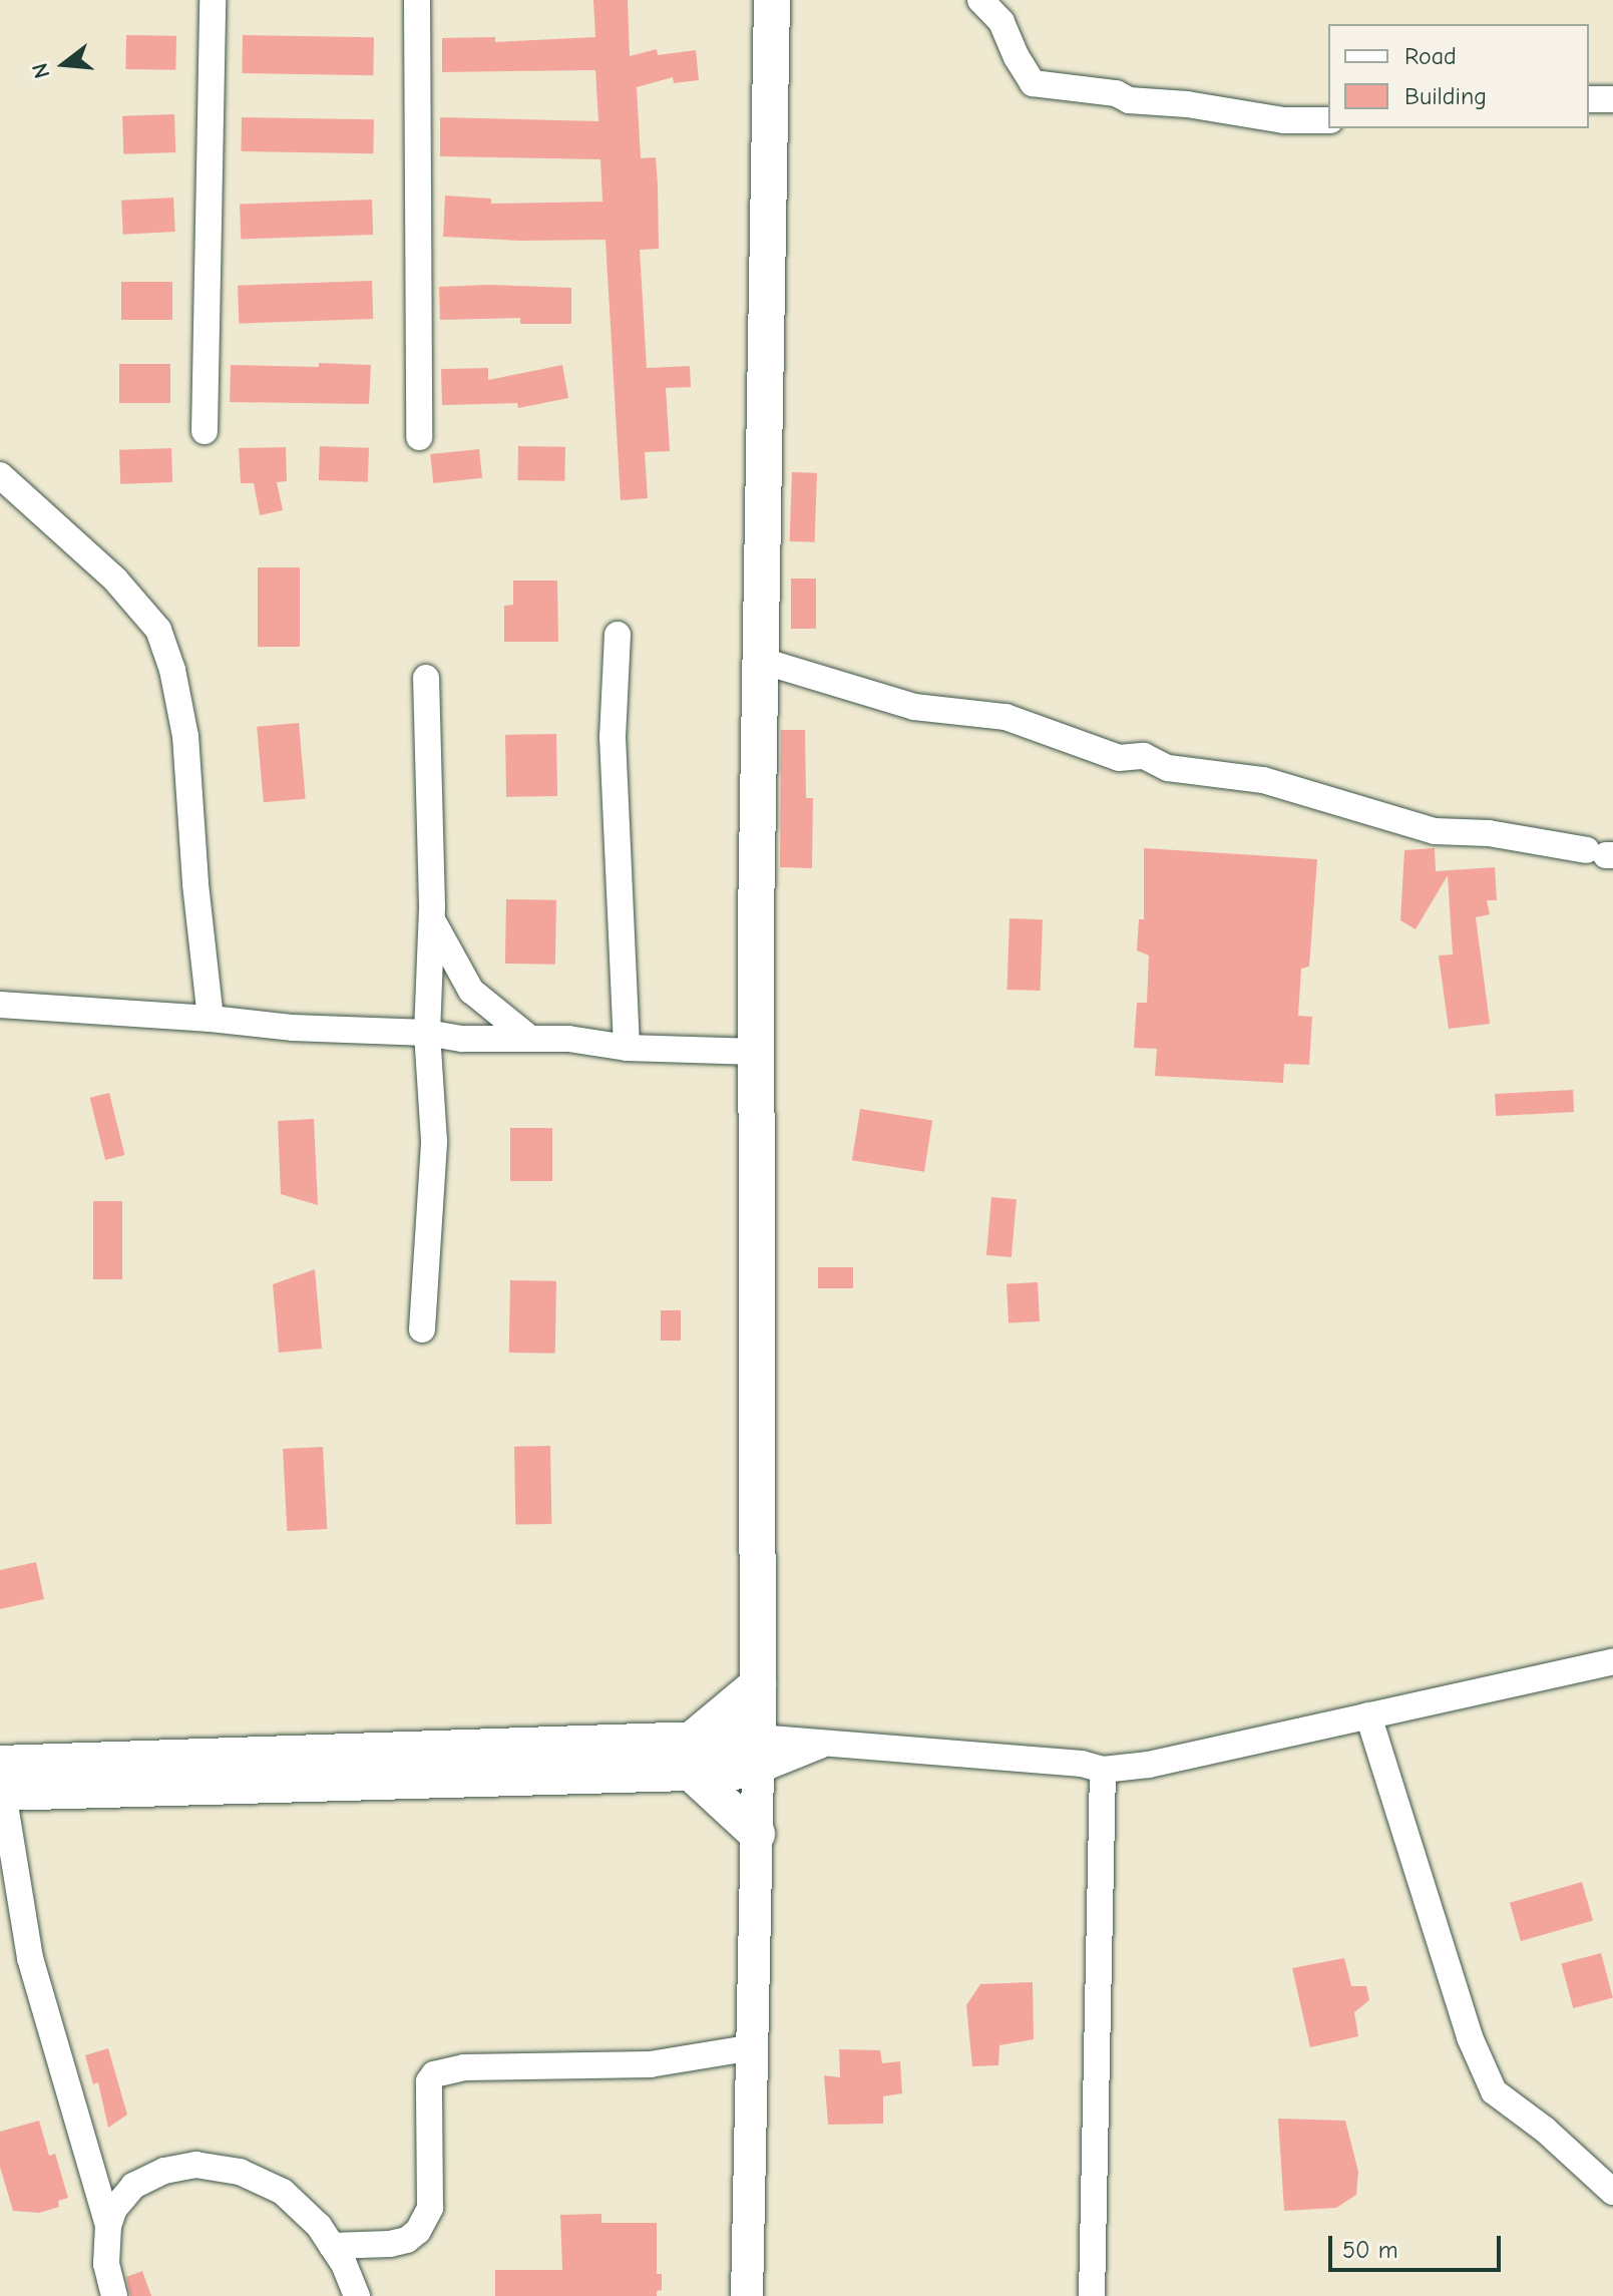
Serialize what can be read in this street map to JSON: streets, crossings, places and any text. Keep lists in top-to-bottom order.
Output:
{
  "legend": ["Road", "Building"],
  "scale_bar": "50 m",
  "north": "left"
}
